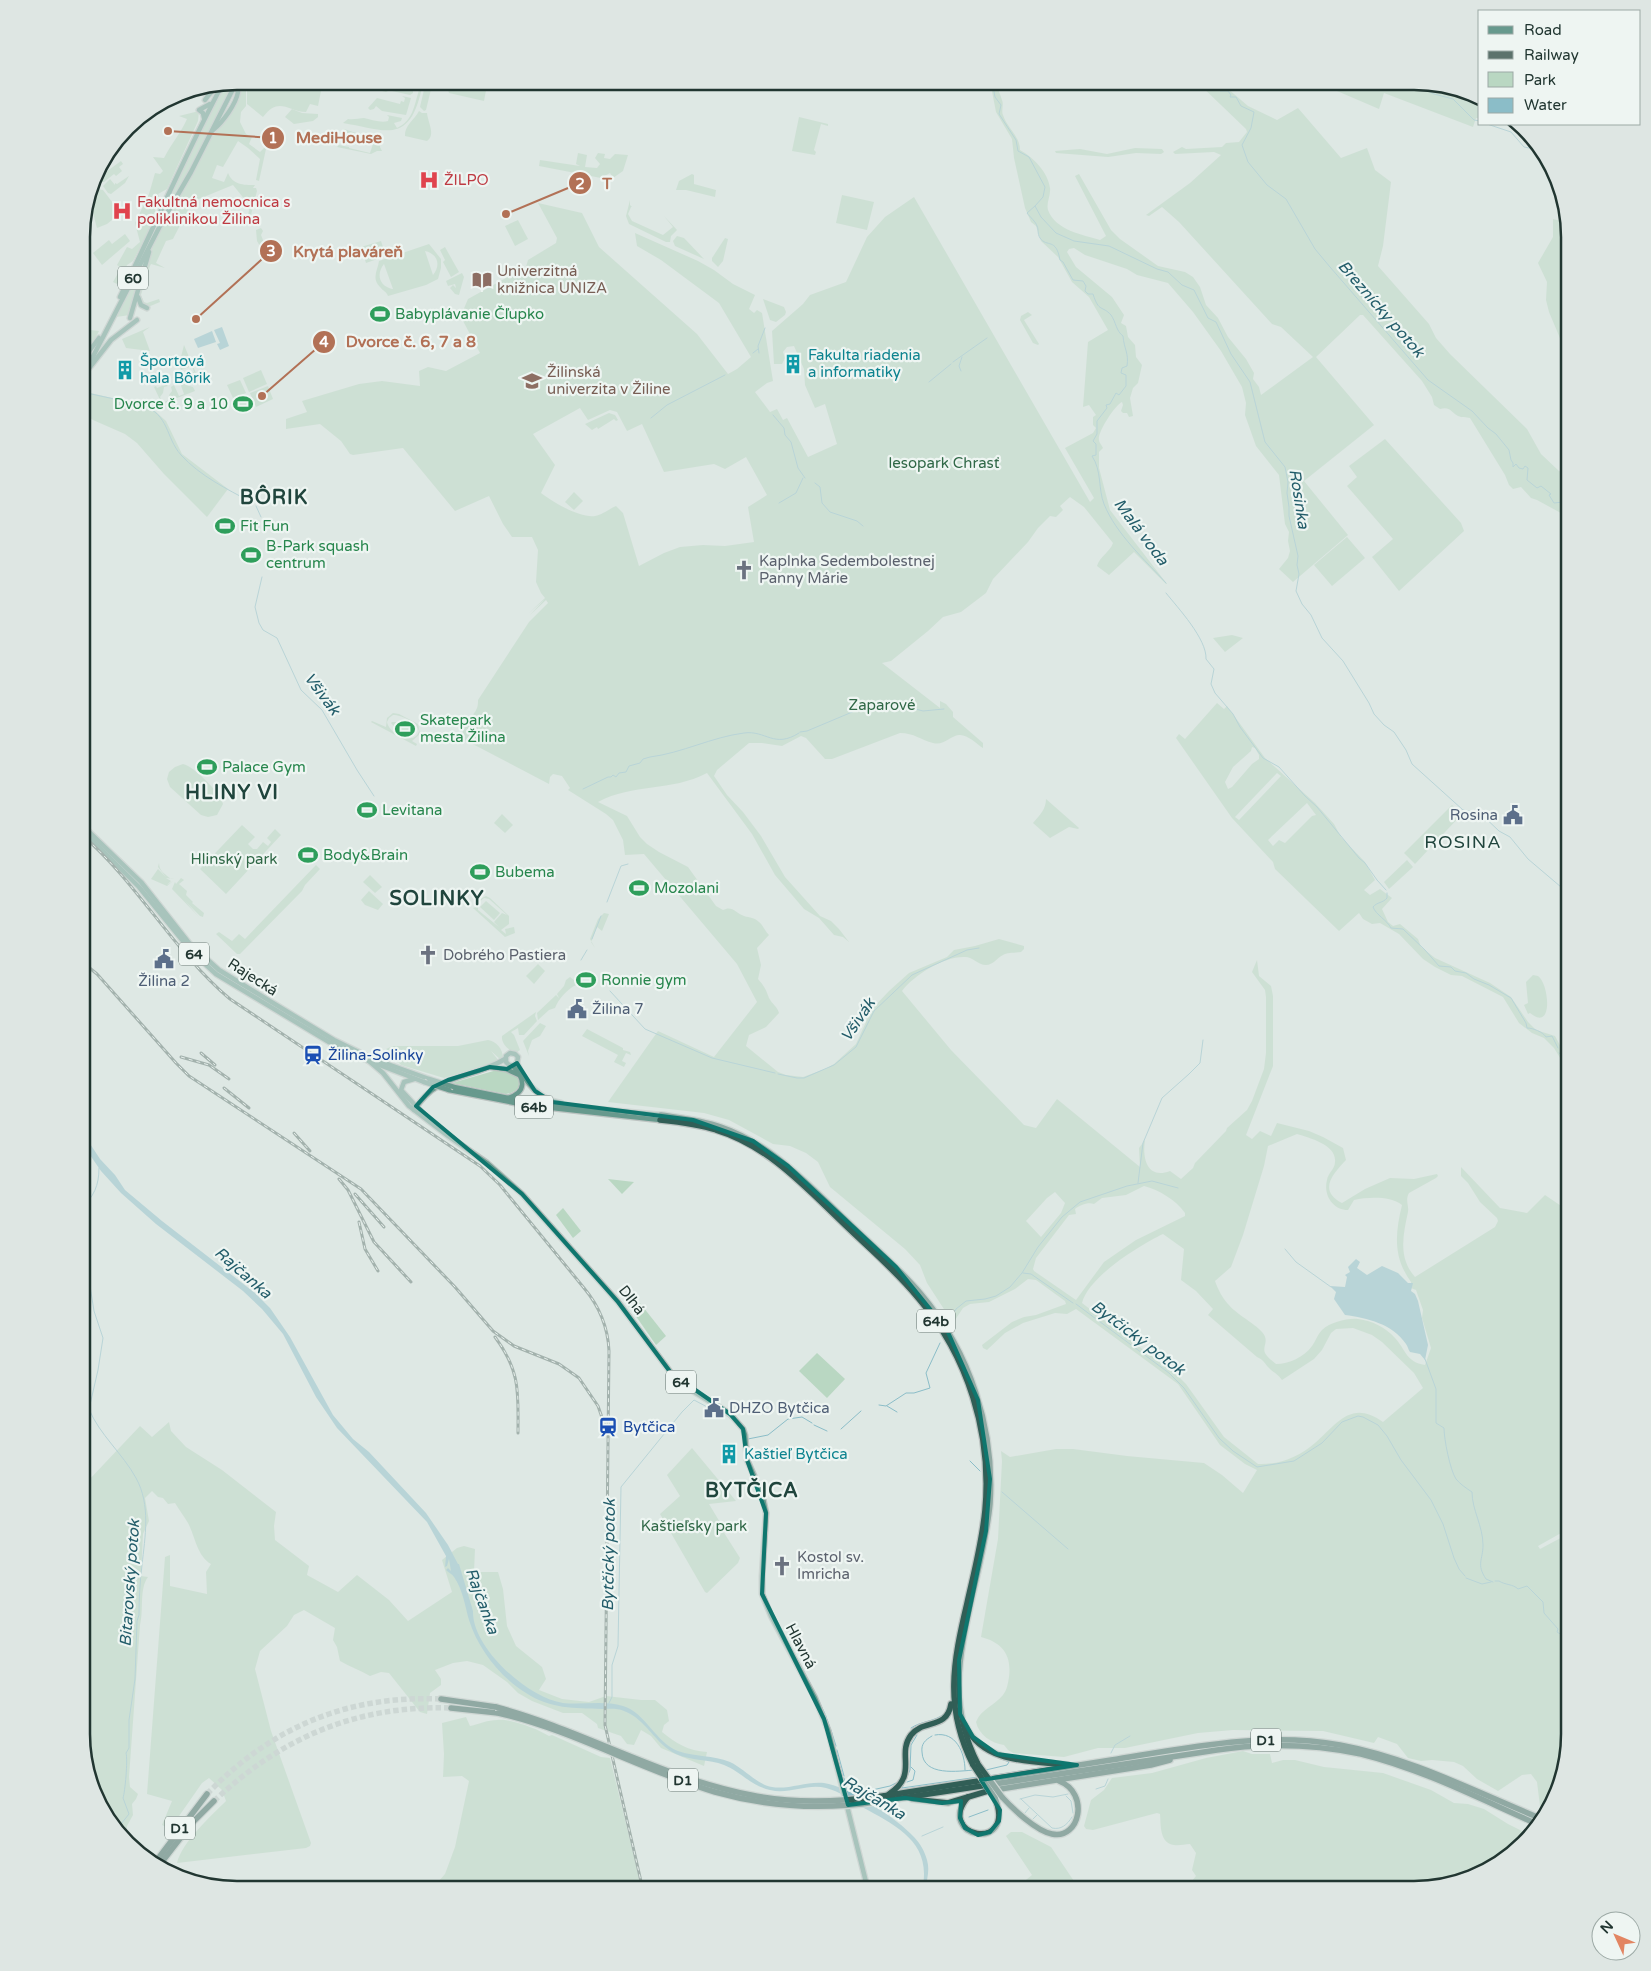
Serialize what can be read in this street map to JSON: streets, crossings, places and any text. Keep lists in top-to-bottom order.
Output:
{
  "streets": {
    "highway": ["64b", "D1"],
    "main road": [
      "60",
      "64",
      "Rajecká",
      "Dlhá",
      "Hlavná"
    ]
  },
  "crossings": [
    ["Rajecká", "64b"],
    ["Dlhá", "Hlavná"]
  ],
  "districts": [
    "BÔRIK",
    "HLINY VI",
    "ROSINA",
    "SOLINKY",
    "BYTČICA"
  ],
  "water": [
    "Breznícky potok",
    "Rosinka",
    "Malá voda",
    "Všivák",
    "Rajčanka",
    "Bytčický potok",
    "Bitarovský potok"
  ],
  "parks": [
    "lesopark Chrasť",
    "Zaparové",
    "Hlinský park",
    "Kaštieľsky park"
  ],
  "places": {
    "other": [
      "MediHouse",
      "T",
      "Krytá plaváreň",
      "Dvorce č. 6, 7 a 8"
    ],
    "hospital": ["ŽILPO", "Fakultná nemocnica s poliklinikou Žilina"],
    "library": ["Univerzitná knižnica UNIZA"],
    "sports": [
      "Babyplávanie Čľupko",
      "Dvorce č. 9 a 10",
      "Fit Fun",
      "B-Park squash centrum",
      "Skatepark mesta Žilina",
      "Palace Gym",
      "Levitana",
      "Body&Brain",
      "Bubema",
      "Mozolani",
      "Ronnie gym"
    ],
    "building": ["Fakulta riadenia a informatiky", "Športová hala Bôrik", "Kaštieľ Bytčica"],
    "school or university": ["Žilinská univerzita v Žiline"],
    "church": ["Kaplnka Sedembolestnej Panny Márie", "Dobrého Pastiera", "Kostol sv. Imricha"],
    "public building": [
      "Rosina",
      "Žilina 2",
      "Žilina 7",
      "DHZO Bytčica"
    ],
    "station": ["Žilina-Solinky", "Bytčica"]
  },
  "legend": [
    "Road",
    "Railway",
    "Park",
    "Water"
  ],
  "north": "top left"
}
